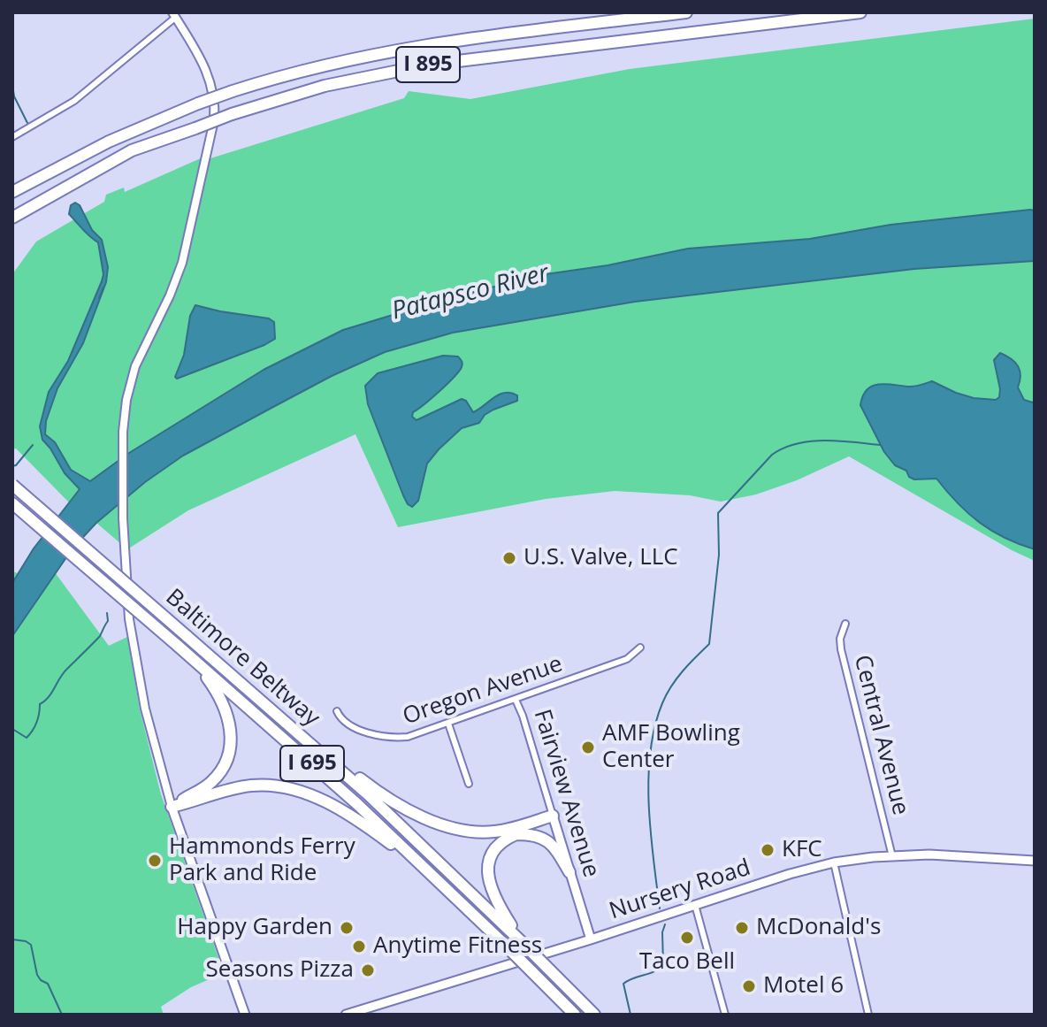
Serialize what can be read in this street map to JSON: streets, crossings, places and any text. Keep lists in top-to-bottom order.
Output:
{
  "streets": {
    "highway": ["I 895", "Baltimore Beltway", "I 695"],
    "main road": ["Fairview Avenue", "Nursery Road"],
    "street": ["Oregon Avenue", "Central Avenue"]
  },
  "crossings": [
    ["Oregon Avenue", "Fairview Avenue"],
    ["Central Avenue", "Nursery Road"],
    ["Fairview Avenue", "Nursery Road"]
  ],
  "water": ["Patapsco River"],
  "places": [
    "U.S. Valve, LLC",
    "AMF Bowling Center",
    "KFC",
    "Hammonds Ferry Park and Ride",
    "Happy Garden",
    "McDonald's",
    "Taco Bell",
    "Anytime Fitness",
    "Seasons Pizza",
    "Motel 6"
  ]
}
